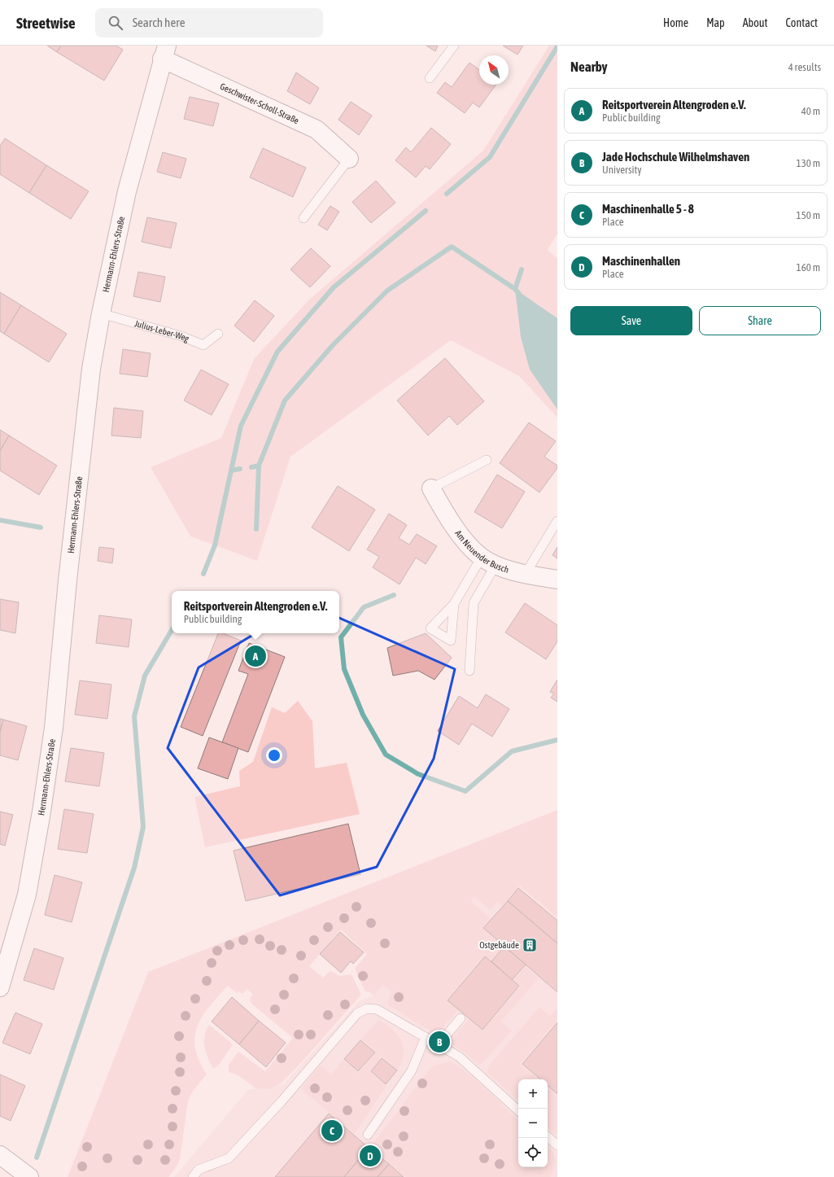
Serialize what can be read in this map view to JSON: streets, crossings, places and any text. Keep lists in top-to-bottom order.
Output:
{
  "streets": {
    "street": ["Geschwister-Scholl-Straße", "Hermann-Ehlers-Straße", "Am Neuender Busch"],
    "lane": ["Julius-Leber-Weg"]
  },
  "crossings": [
    ["Geschwister-Scholl-Straße", "Hermann-Ehlers-Straße"],
    ["Hermann-Ehlers-Straße", "Julius-Leber-Weg"]
  ],
  "places": {
    "building": ["Ostgebäude"]
  },
  "north": "top left",
  "page": {
    "header": "Streetwise",
    "search": "Search here",
    "nav": [
      "Home",
      "Map",
      "About",
      "Contact"
    ],
    "heading": ["Nearby", "4 results"],
    "list": [
      {
        "mark": "A",
        "name": "Reitsportverein Altengroden e.V.",
        "note": "Public building",
        "value": "40 m"
      },
      {
        "mark": "B",
        "name": "Jade Hochschule Wilhelmshaven",
        "note": "University",
        "value": "130 m"
      },
      {
        "mark": "C",
        "name": "Maschinenhalle 5 - 8",
        "note": "Place",
        "value": "150 m"
      },
      {
        "mark": "D",
        "name": "Maschinenhallen",
        "note": "Place",
        "value": "160 m"
      }
    ],
    "buttons": ["Save", "Share"],
    "popup": ["Reitsportverein Altengroden e.V.", "Public building"],
    "pins": [
      "A",
      "B",
      "C",
      "D"
    ],
    "map_buttons": ["+", "−"]
  }
}
